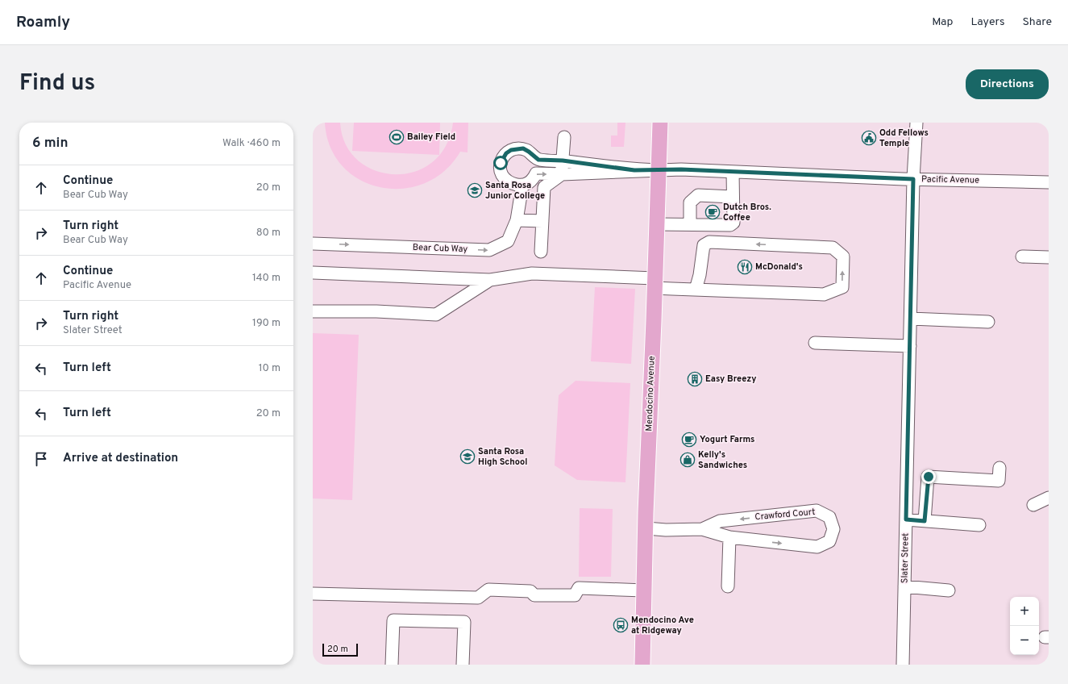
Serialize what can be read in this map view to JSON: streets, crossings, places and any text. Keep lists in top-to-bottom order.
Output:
{
  "streets": {
    "main road": ["Mendocino Avenue"],
    "street": [
      "Pacific Avenue",
      "Bear Cub Way",
      "Crawford Court",
      "Slater Street"
    ]
  },
  "crossings": [
    ["Pacific Avenue", "Mendocino Avenue"],
    ["Pacific Avenue", "Slater Street"],
    ["Mendocino Avenue", "Crawford Court"]
  ],
  "places": {
    "sports": ["Bailey Field"],
    "public building": ["Odd Fellows Temple"],
    "school or university": ["Santa Rosa Junior College", "Santa Rosa High School"],
    "cafe": ["Dutch Bros. Coffee", "Yogurt Farms"],
    "restaurant": ["McDonald's"],
    "building": ["Easy Breezy"],
    "shop": ["Kelly's Sandwiches"],
    "bus stop": ["Mendocino Ave at Ridgeway"]
  },
  "scale_bar": "20 m",
  "page": {
    "header": "Roamly",
    "nav": ["Map", "Layers", "Share"],
    "title": "Find us",
    "buttons": "Directions",
    "heading": ["6 min", "Walk · 460 m"],
    "list": [
      ["Continue", "Bear Cub Way", "20 m"],
      ["Turn right", "Bear Cub Way", "80 m"],
      ["Continue", "Pacific Avenue", "140 m"],
      ["Turn right", "Slater Street", "190 m"],
      ["Turn left", "10 m"],
      ["Turn left", "20 m"],
      "Arrive at destination"
    ],
    "map_buttons": ["+", "−"],
    "scale": "20 m"
  }
}
